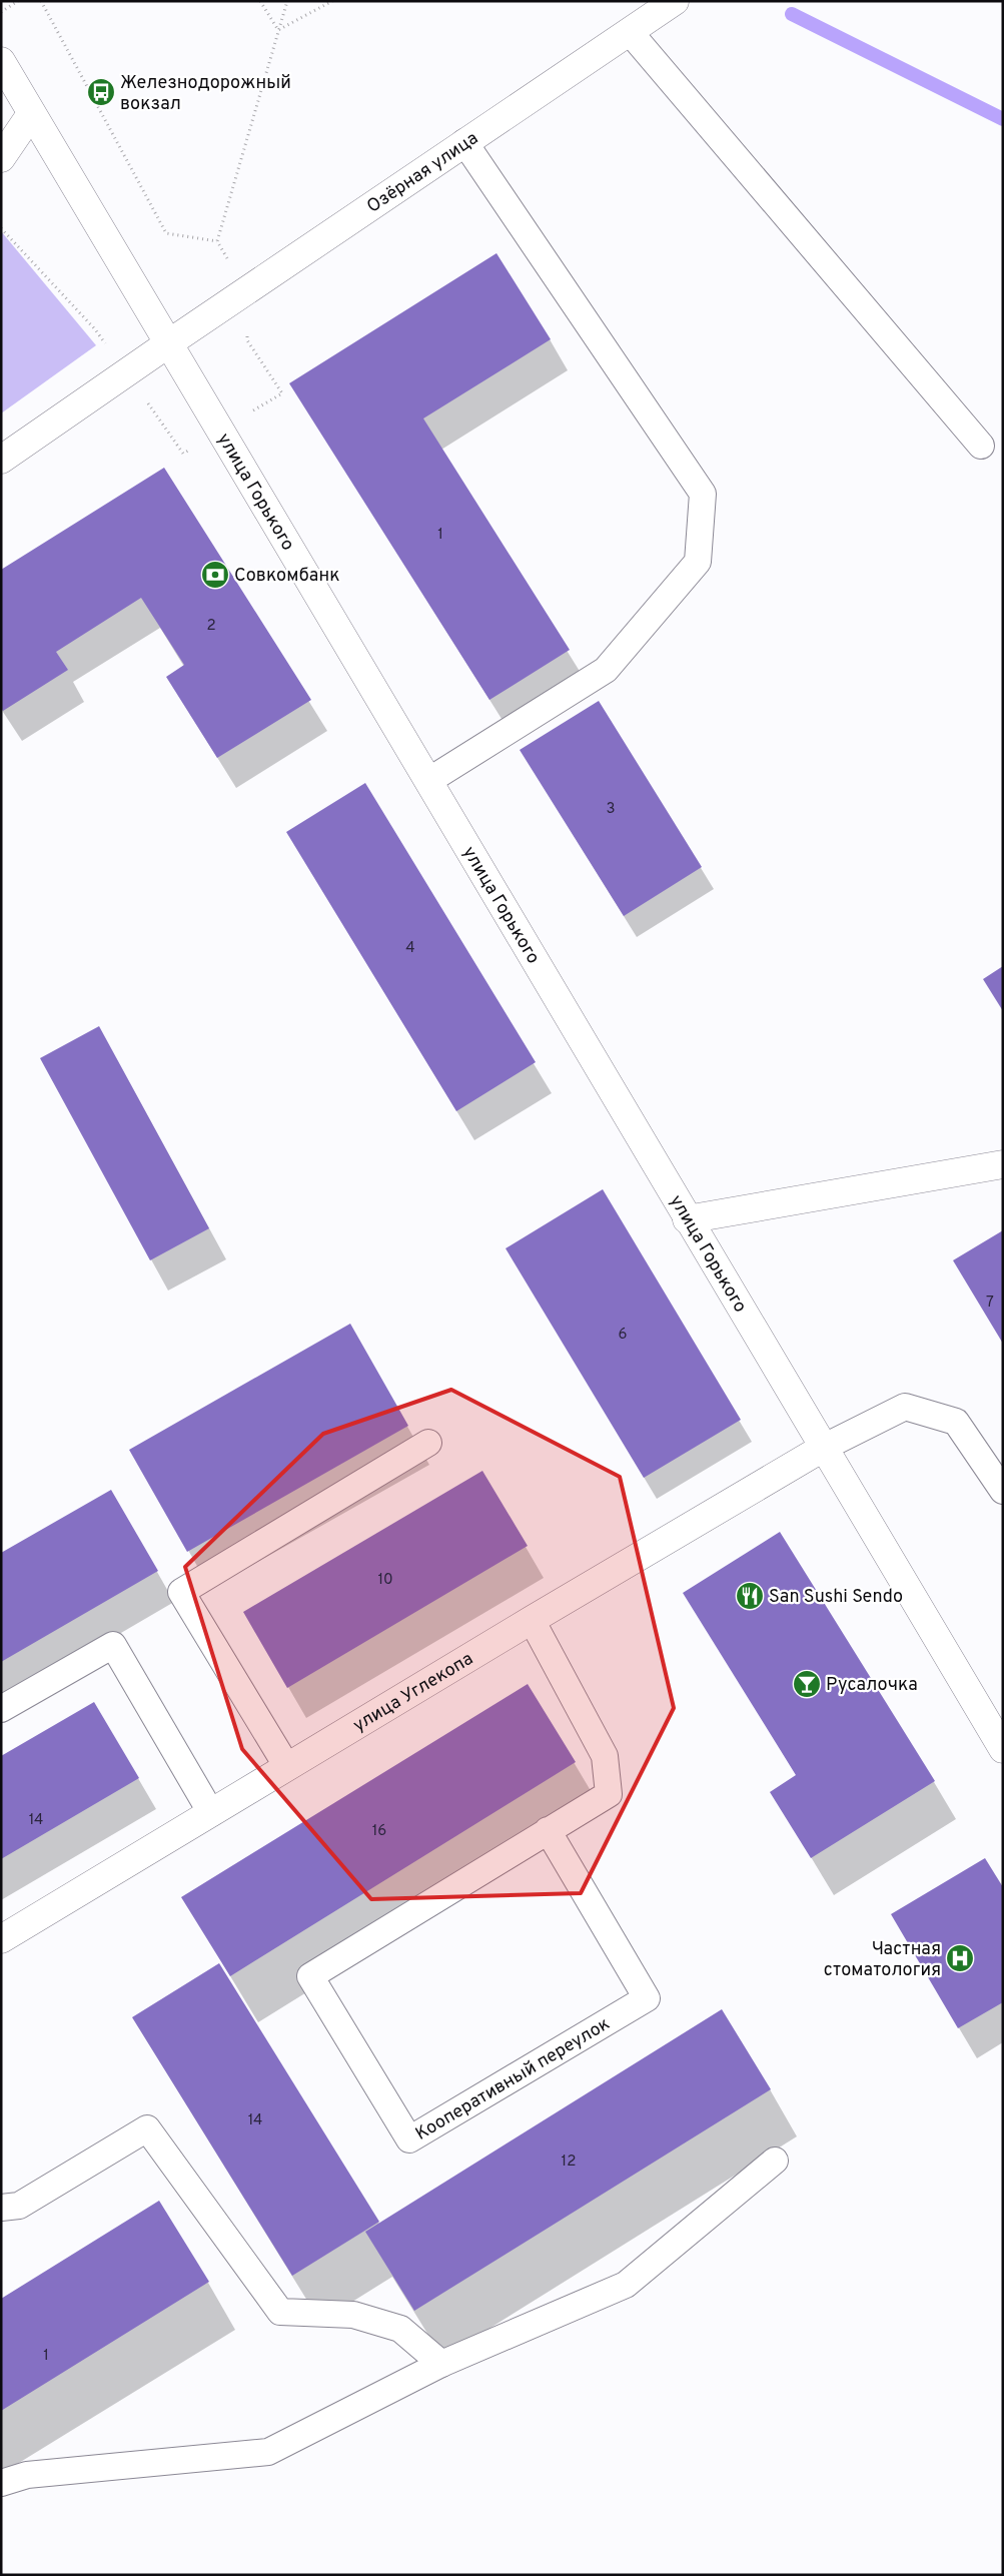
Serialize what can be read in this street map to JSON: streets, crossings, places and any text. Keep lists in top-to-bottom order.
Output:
{
  "streets": {
    "street": ["Озёрная улица", "улица Горького", "улица Углекопа"],
    "lane": ["Кооперативный переулок"]
  },
  "crossings": [
    ["Озёрная улица", "улица Горького"],
    ["улица Горького", "улица Углекопа"],
    ["улица Углекопа", "Кооперативный переулок"]
  ],
  "places": {
    "bus stop": ["Железнодорожный вокзал"],
    "bank": ["Совкомбанк"],
    "restaurant": ["San Sushi Sendo"],
    "bar": ["Русалочка"],
    "hospital": ["Частная стоматология"]
  },
  "house_numbers": [
    "1",
    "2",
    "3",
    "4",
    "7",
    "6",
    "10",
    "14",
    "16",
    "14",
    "12",
    "1"
  ]
}
